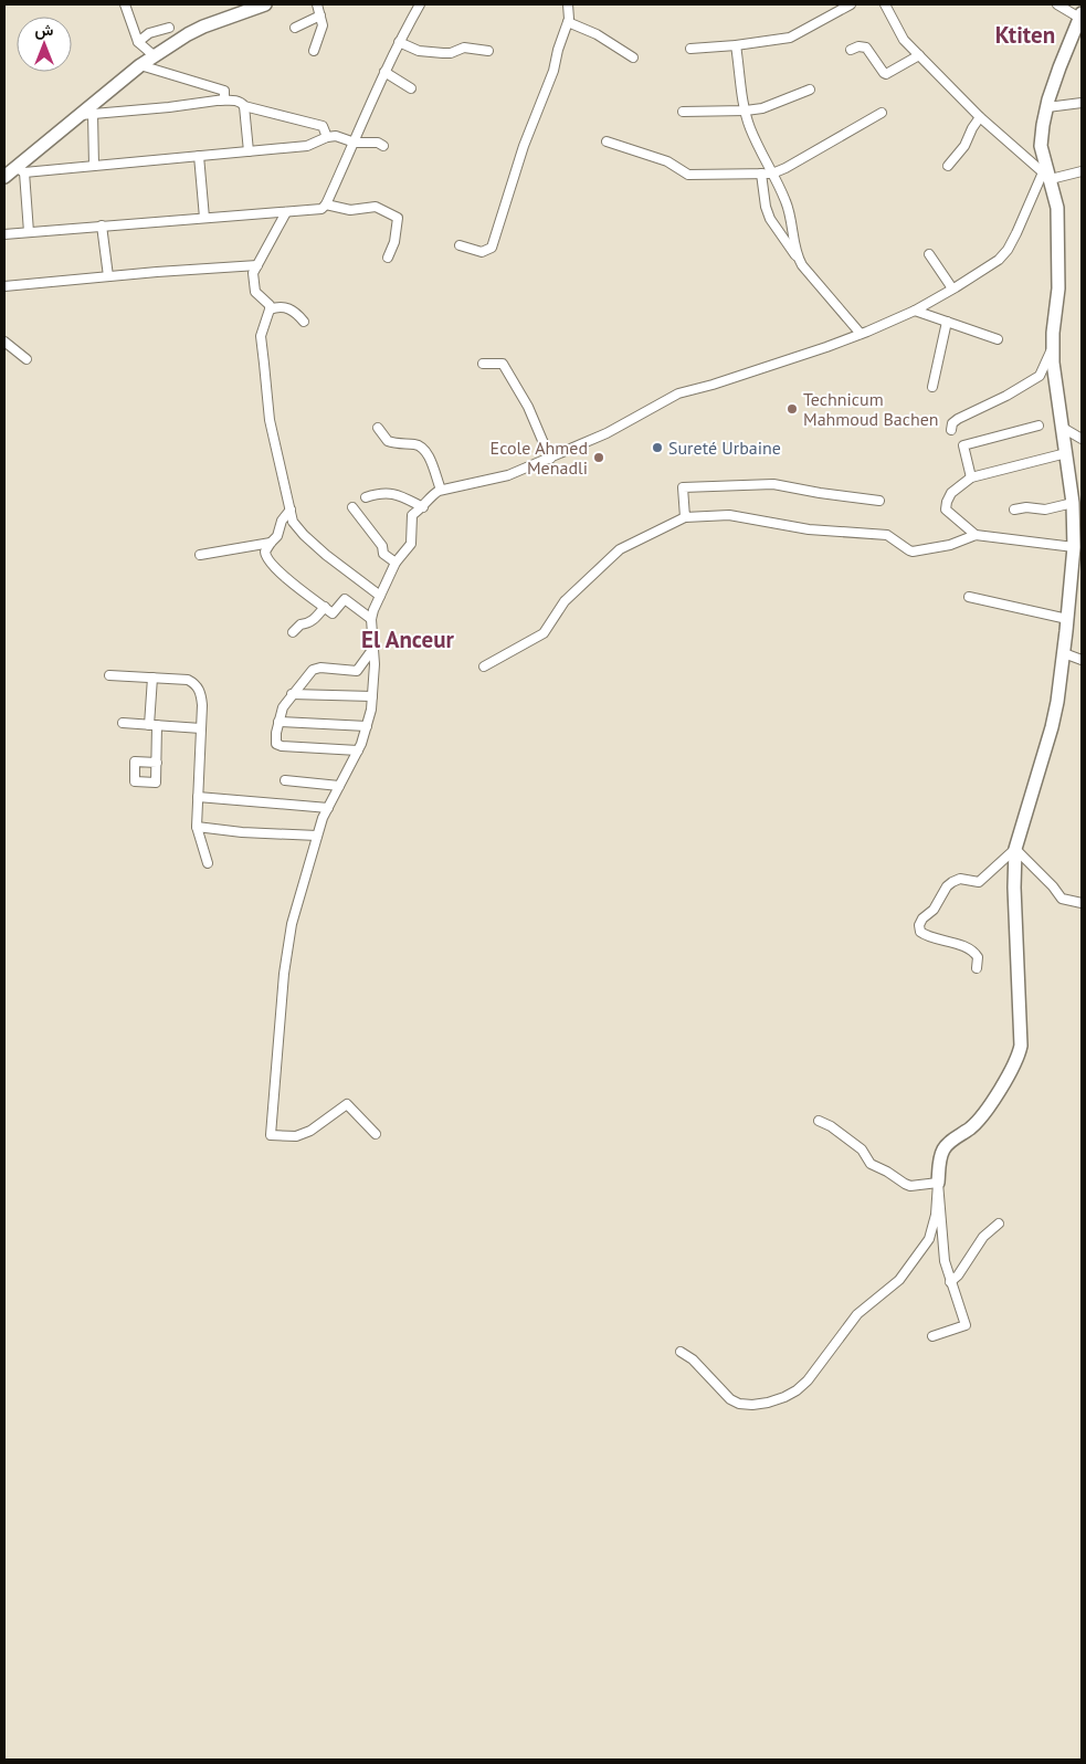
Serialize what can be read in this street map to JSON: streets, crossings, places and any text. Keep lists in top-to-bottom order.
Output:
{
  "districts": ["Ktiten", "El Anceur"],
  "places": ["Technicum Mahmoud Bachen", "Sureté Urbaine", "Ecole Ahmed Menadli"],
  "north": "top"
}
